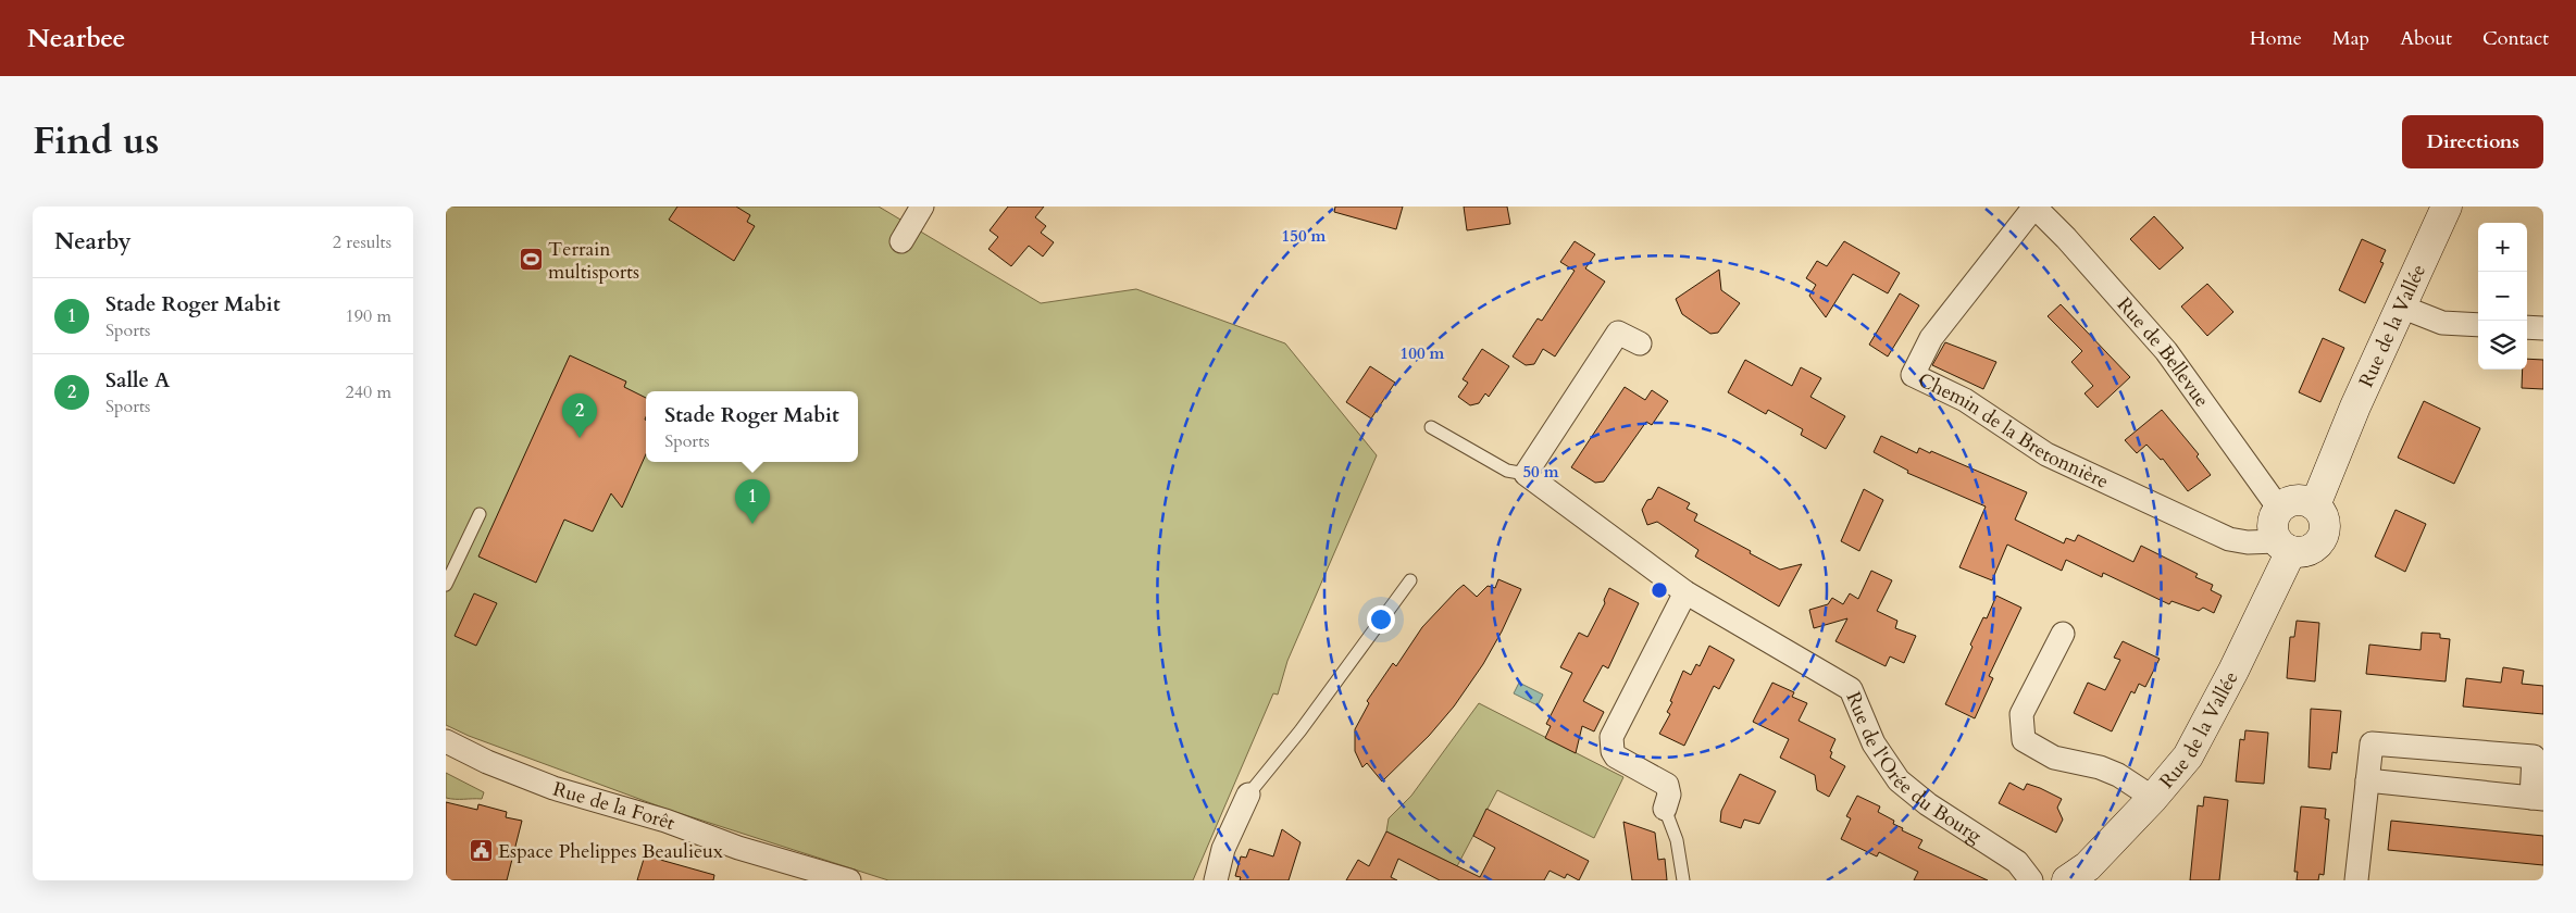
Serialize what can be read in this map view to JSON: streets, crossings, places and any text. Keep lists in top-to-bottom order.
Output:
{
  "streets": {
    "street": [
      "Rue de la Vallée",
      "Rue de Bellevue",
      "Chemin de la Bretonnière",
      "Rue de l'Orée du Bourg",
      "Rue de la Forêt"
    ]
  },
  "crossings": [
    ["Rue de la Vallée", "Rue de Bellevue"],
    ["Rue de la Vallée", "Chemin de la Bretonnière"],
    ["Rue de Bellevue", "Chemin de la Bretonnière"]
  ],
  "places": {
    "sports": ["Terrain multisports"],
    "public building": ["Espace Phelippes Beaulieux"]
  },
  "page": {
    "header": "Nearbee",
    "nav": [
      "Home",
      "Map",
      "About",
      "Contact"
    ],
    "title": "Find us",
    "buttons": "Directions",
    "heading": ["Nearby", "2 results"],
    "map_buttons": ["+", "−"],
    "list": [
      {
        "mark": "1",
        "name": "Stade Roger Mabit",
        "note": "Sports",
        "value": "190 m"
      },
      {
        "mark": "2",
        "name": "Salle A",
        "note": "Sports",
        "value": "240 m"
      }
    ],
    "popup": ["Stade Roger Mabit", "Sports"],
    "pins": ["2", "1"]
  },
  "rings": ["150 m", "100 m", "50 m"]
}
